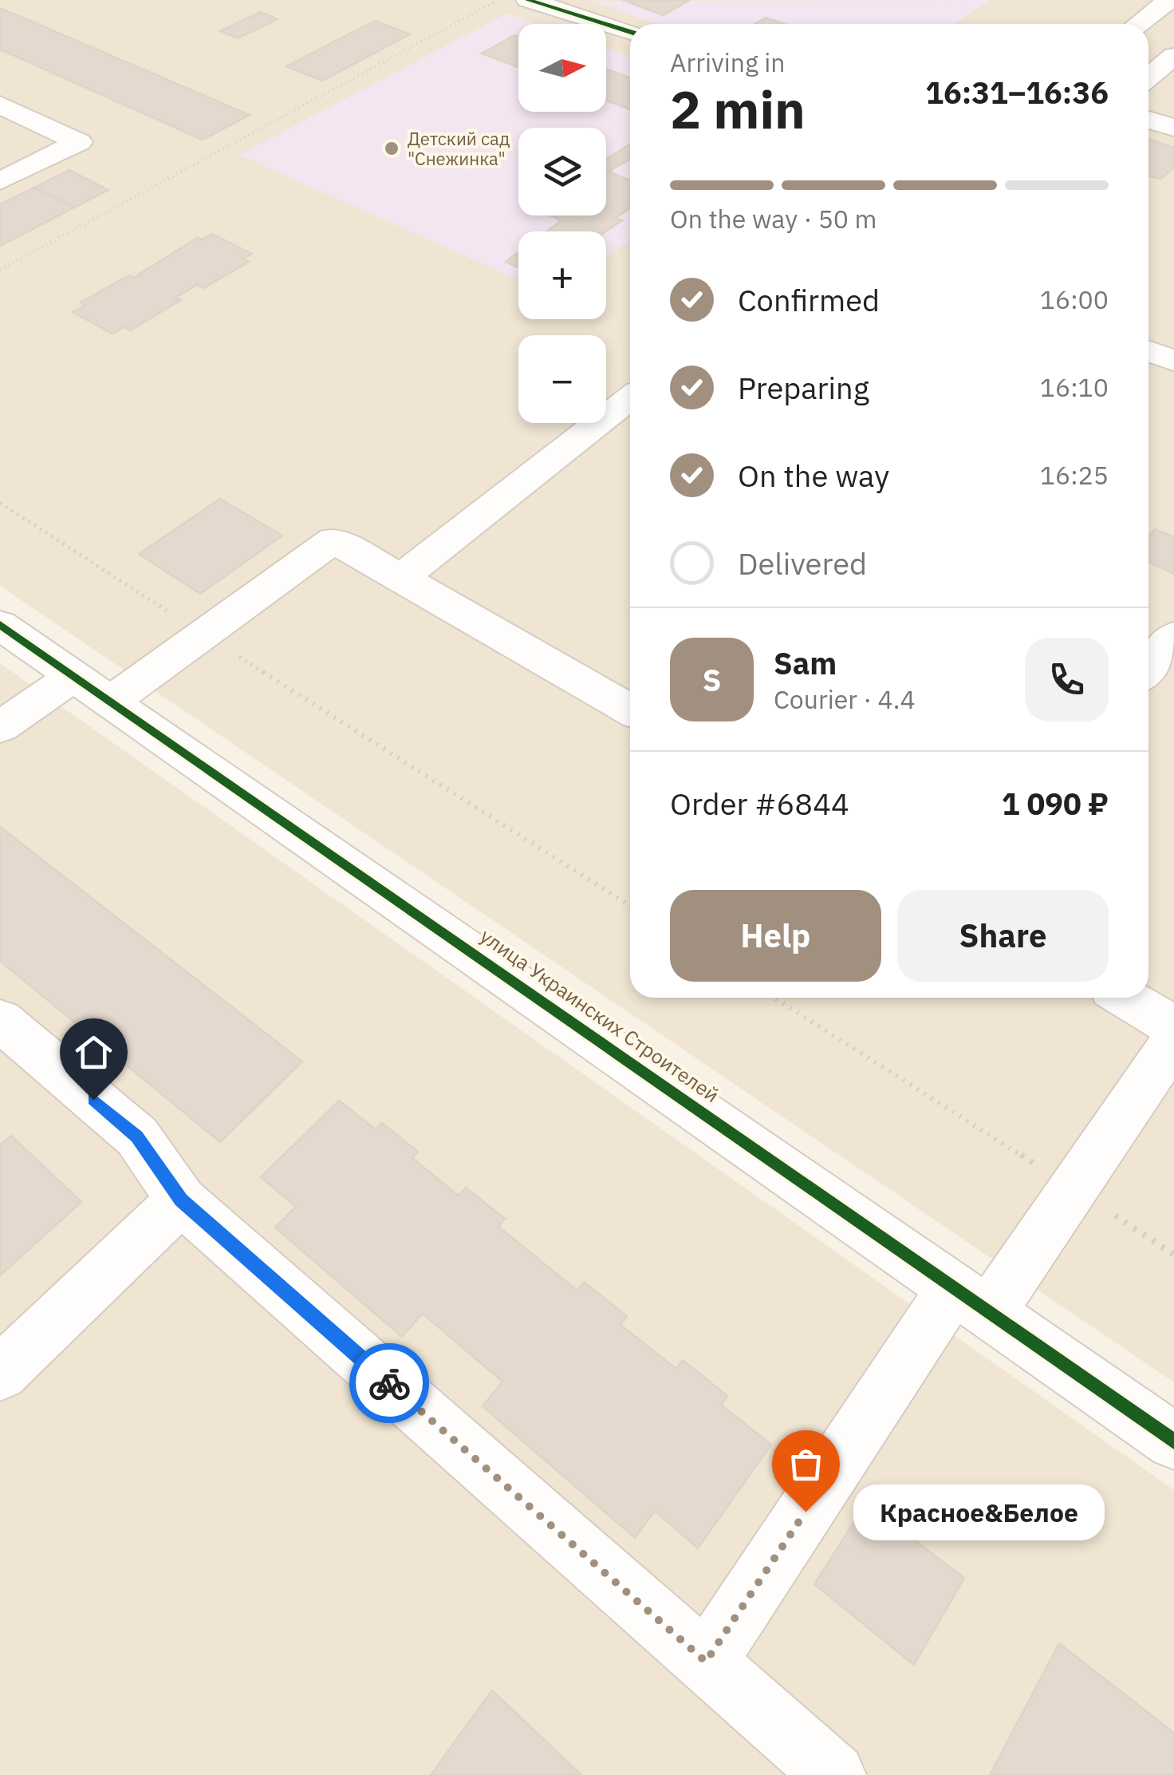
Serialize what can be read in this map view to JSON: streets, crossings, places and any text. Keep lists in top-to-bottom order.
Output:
{
  "streets": {
    "street": ["улица Украинских Строителей"]
  },
  "places": ["Детский сад \"Снежинка\"", "Красное&Белое"],
  "north": "right",
  "page": {
    "map_buttons": ["+", "−"],
    "heading": ["2 min", "Arriving in", "16:31–16:36"],
    "panel": [
      "Sam",
      "Courier · 4.4",
      "Order #6844",
      "1 090 ₽"
    ],
    "bar": "On the way · 50 m",
    "list": [
      ["Confirmed", "16:00"],
      ["Preparing", "16:10"],
      ["On the way", "16:25"],
      "Delivered"
    ],
    "round": "S",
    "buttons": ["Help", "Share"],
    "bubble": "Красное&Белое"
  }
}
